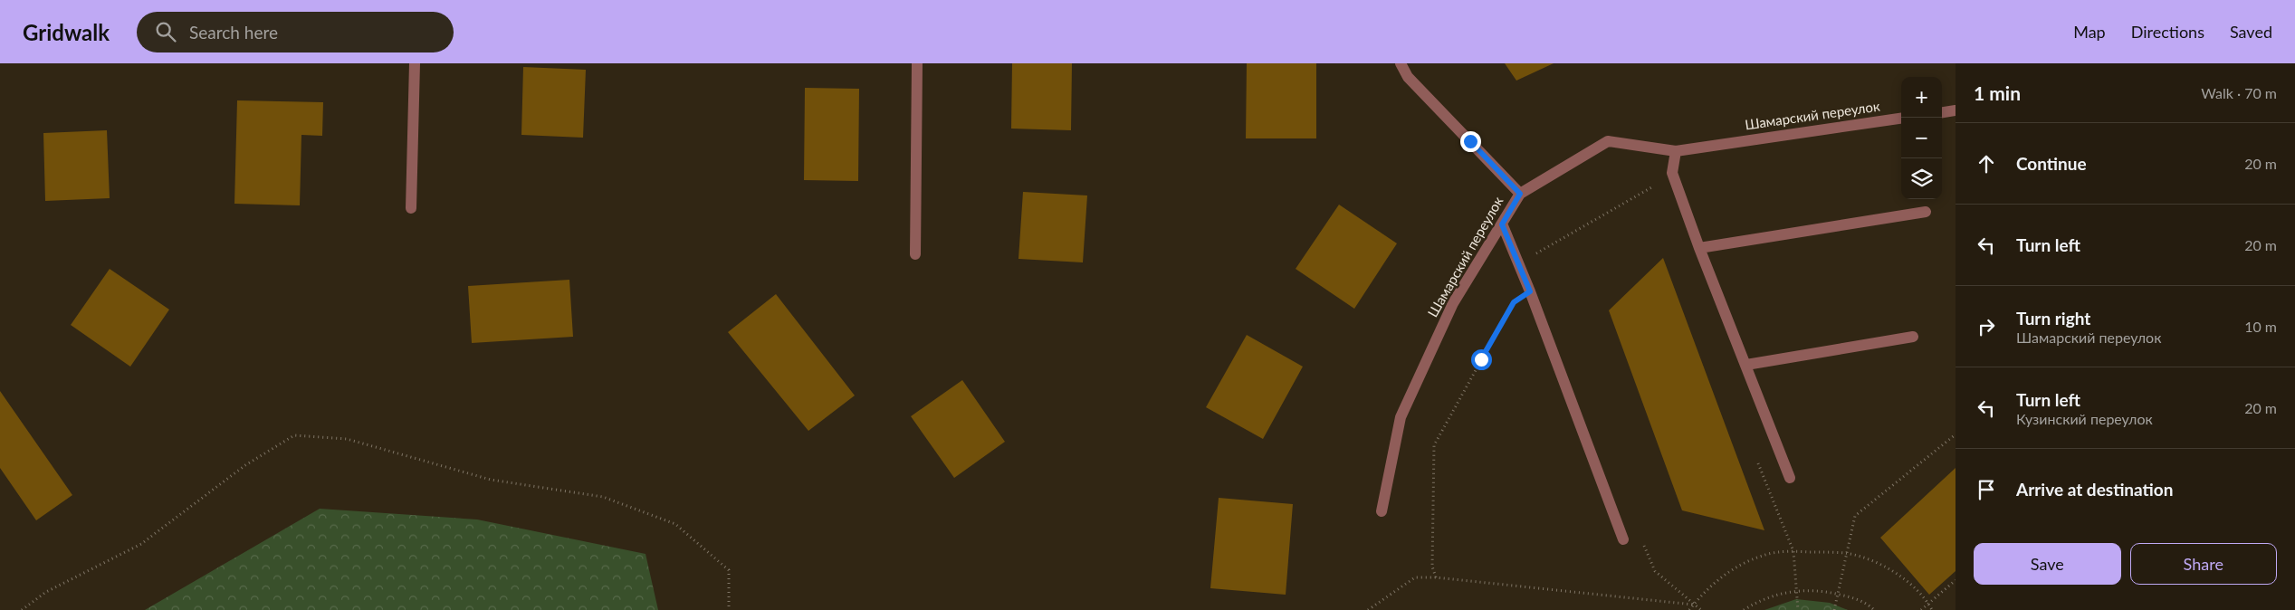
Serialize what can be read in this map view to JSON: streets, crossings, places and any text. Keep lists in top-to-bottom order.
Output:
{
  "streets": {
    "street": ["Шамарский переулок"]
  },
  "page": {
    "header": "Gridwalk",
    "search": "Search here",
    "nav": ["Map", "Directions", "Saved"],
    "heading": ["1 min", "Walk · 70 m"],
    "map_buttons": ["+", "−"],
    "list": [
      ["Continue", "20 m"],
      ["Turn left", "20 m"],
      ["Turn right", "Шамарский переулок", "10 m"],
      ["Turn left", "Кузинский переулок", "20 m"],
      "Arrive at destination"
    ],
    "buttons": ["Save", "Share"]
  }
}
